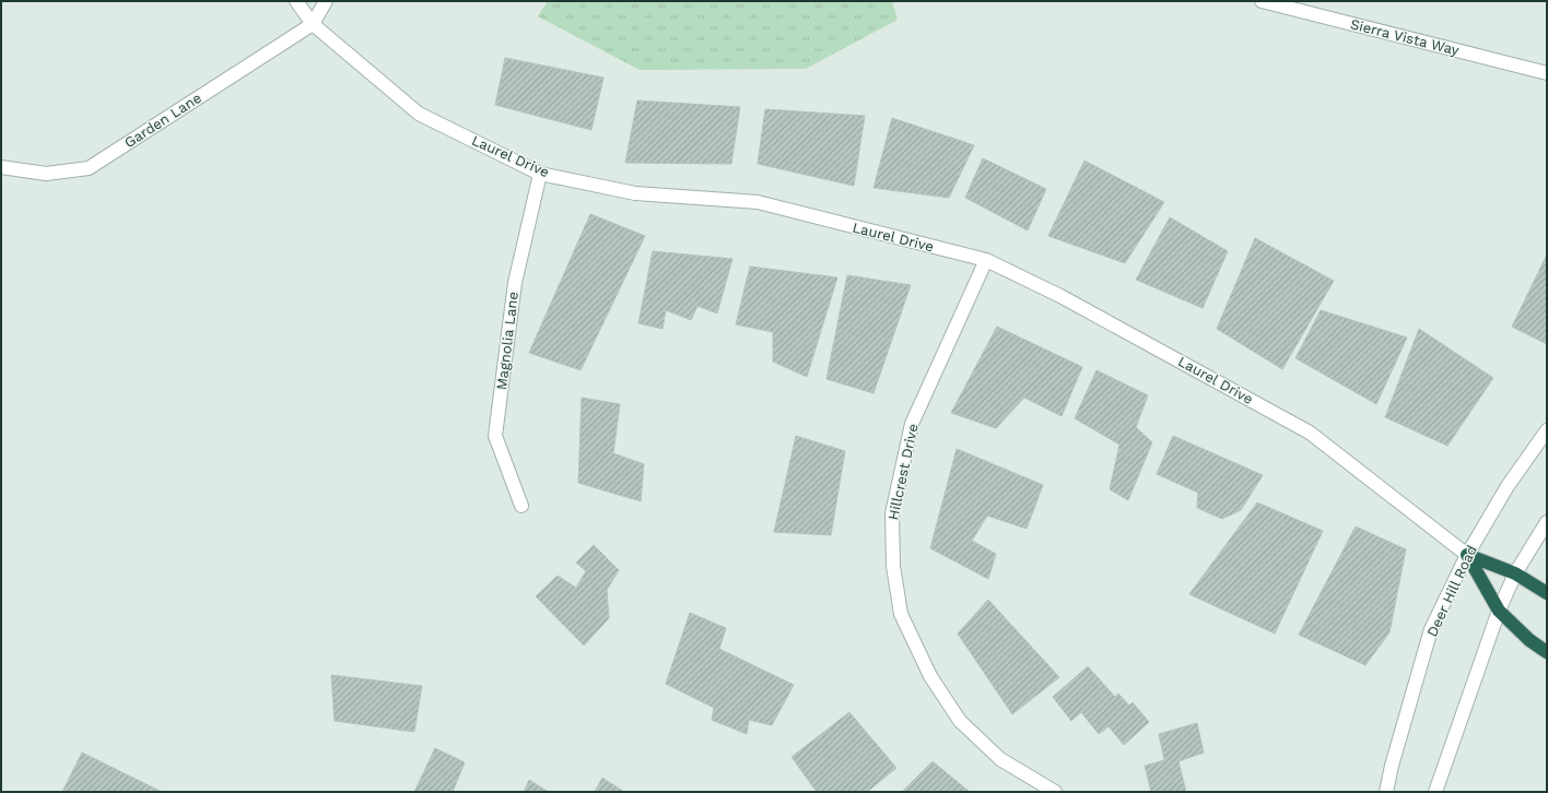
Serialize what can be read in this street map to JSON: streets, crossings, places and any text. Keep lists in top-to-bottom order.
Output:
{
  "streets": {
    "street": [
      "Sierra Vista Way",
      "Garden Lane",
      "Laurel Drive",
      "Magnolia Lane",
      "Hillcrest Drive",
      "Deer Hill Road"
    ]
  },
  "crossings": [
    ["Garden Lane", "Laurel Drive"],
    ["Laurel Drive", "Magnolia Lane"],
    ["Laurel Drive", "Hillcrest Drive"],
    ["Laurel Drive", "Deer Hill Road"]
  ]
}
